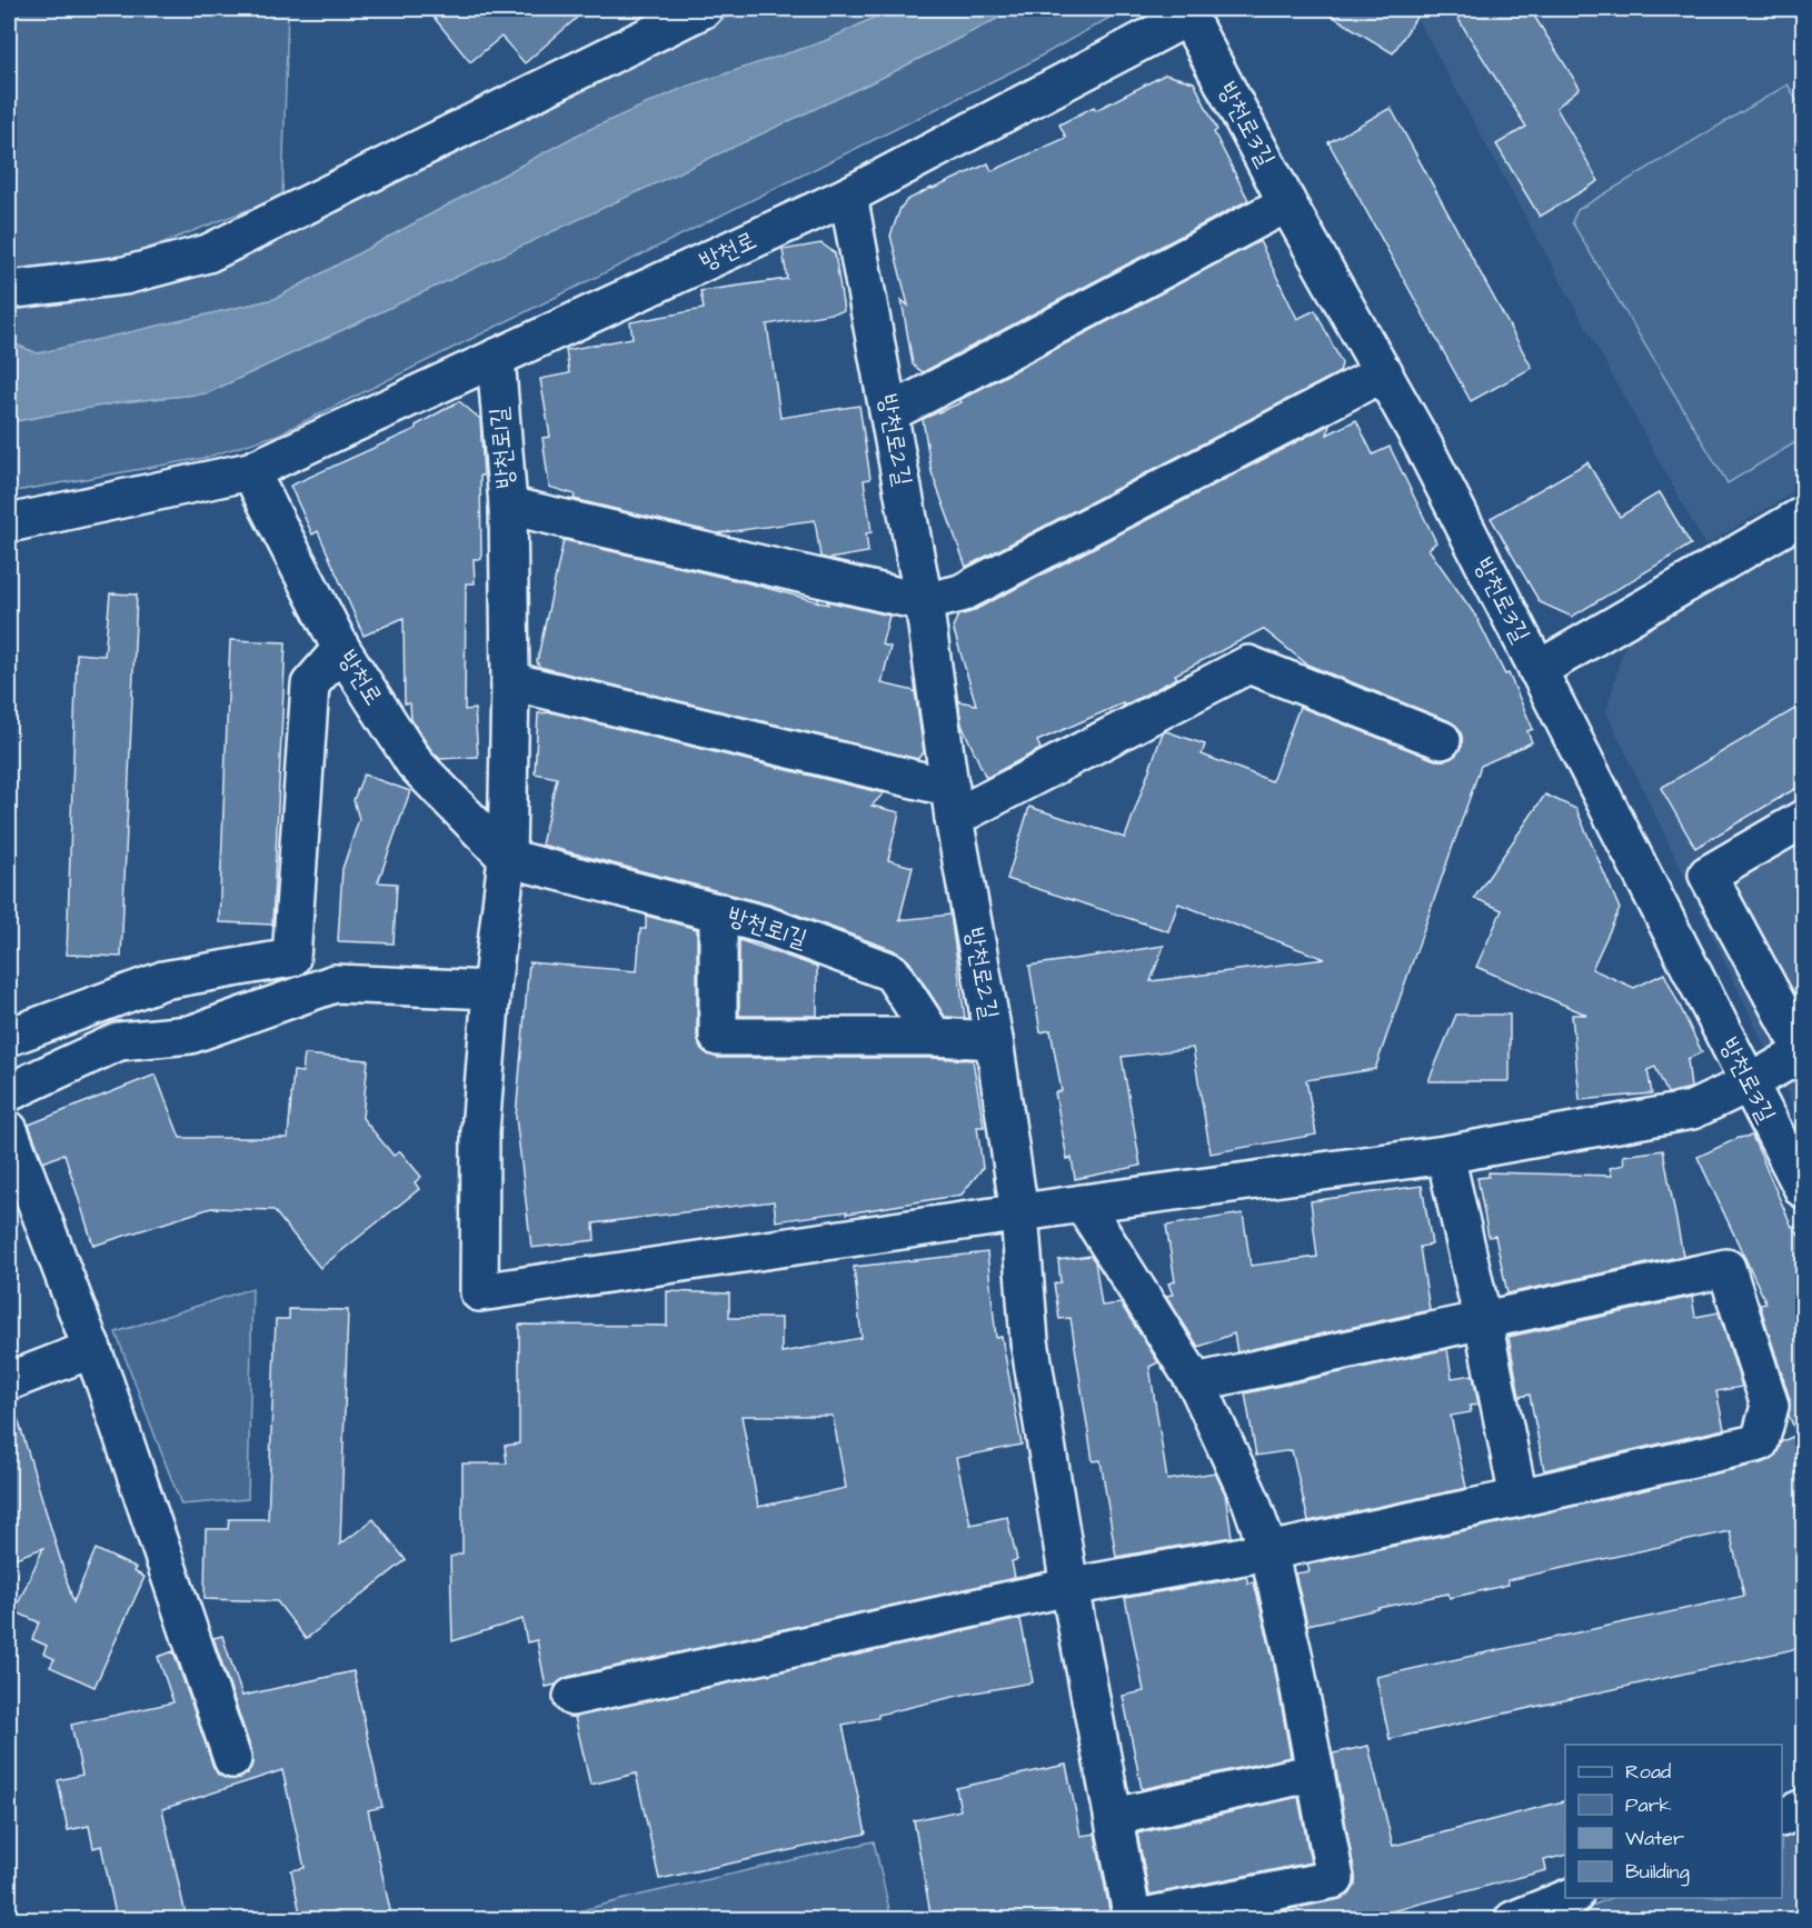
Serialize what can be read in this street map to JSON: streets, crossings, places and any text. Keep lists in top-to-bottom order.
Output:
{
  "streets": {
    "street": [
      "방천로3길",
      "방천로",
      "방천로2길",
      "방천로1길"
    ]
  },
  "crossings": [
    ["방천로3길", "방천로"],
    ["방천로", "방천로2길"],
    ["방천로", "방천로1길"],
    ["방천로2길", "방천로1길"]
  ],
  "legend": [
    "Road",
    "Park",
    "Water",
    "Building"
  ]
}
